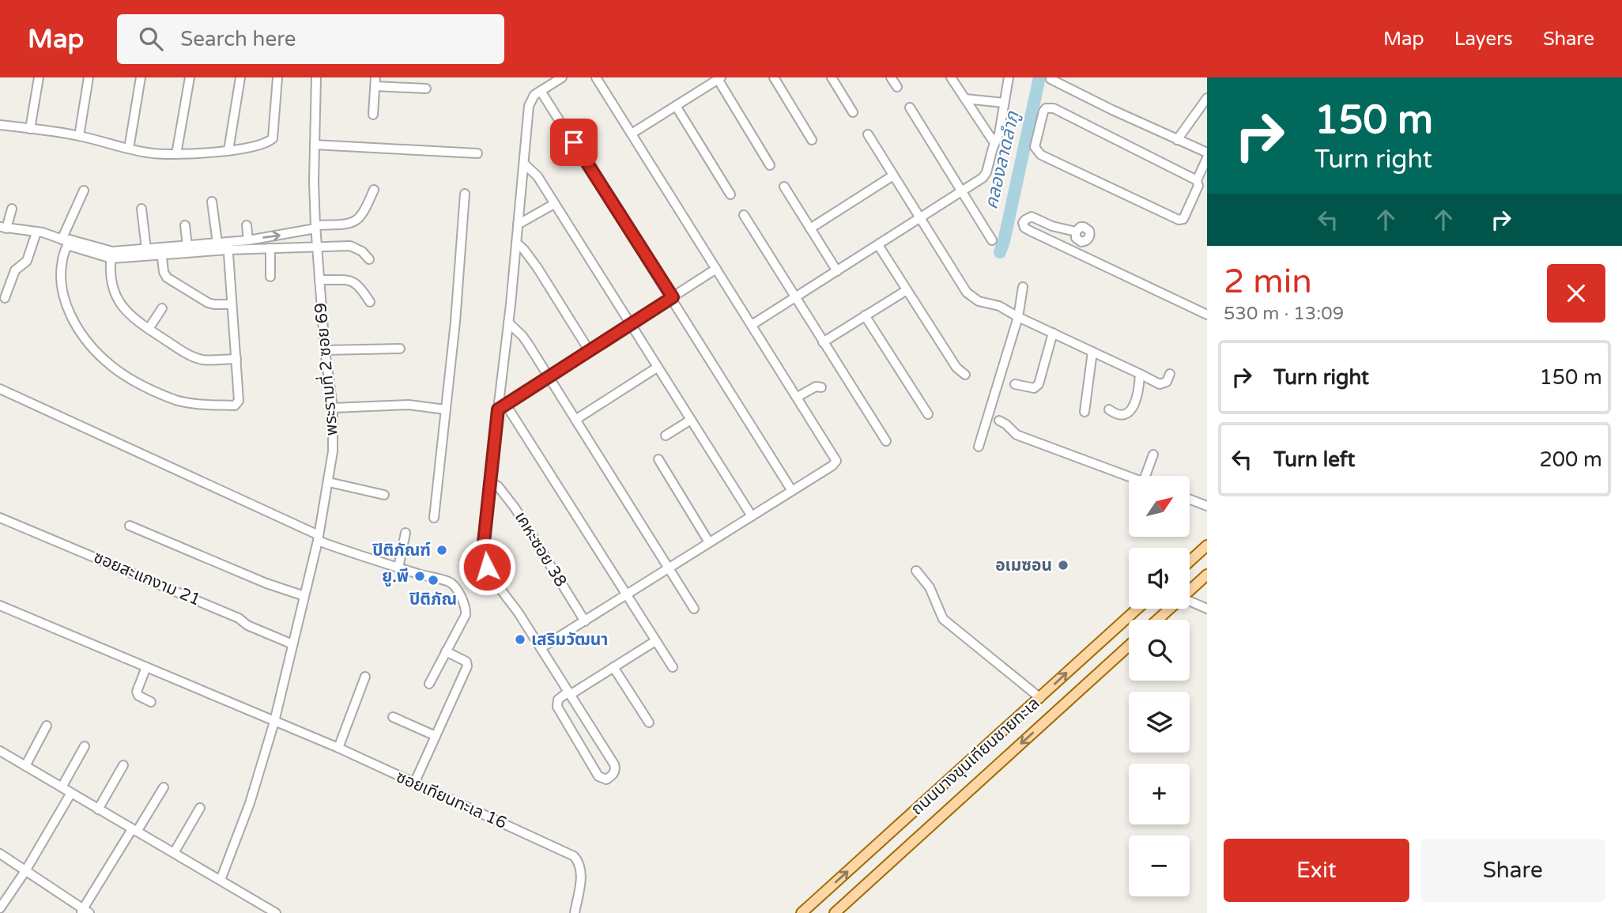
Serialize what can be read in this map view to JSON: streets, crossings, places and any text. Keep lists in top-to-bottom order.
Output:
{
  "streets": {
    "main road": ["ถนนบางขุนเทียนชายทะเล"],
    "street": [
      "พระรามที่ 2 ซอย 69",
      "เคหะซอย 38",
      "ซอยสะแกงาม 21",
      "ซอยเทียนทะเล 16"
    ]
  },
  "crossings": [
    ["พระรามที่ 2 ซอย 69", "ซอยสะแกงาม 21"],
    ["พระรามที่ 2 ซอย 69", "ซอยเทียนทะเล 16"]
  ],
  "water": ["คลองลาดลำภู"],
  "places": [
    "ปิติภัณฑ์",
    "อเมซอน",
    "ยู.พี",
    "ปิติภัณ",
    "เสริมวัฒนา"
  ],
  "north": "top right",
  "page": {
    "header": "Map",
    "search": "Search here",
    "nav": ["Map", "Layers", "Share"],
    "turn": ["150 m", "Turn right"],
    "heading": ["2 min", "530 m · 13:09"],
    "list": [
      {
        "name": "Turn right",
        "value": "150 m"
      },
      {
        "name": "Turn left",
        "value": "200 m"
      }
    ],
    "map_buttons": ["+", "−"],
    "buttons": ["Exit", "Share"]
  }
}
